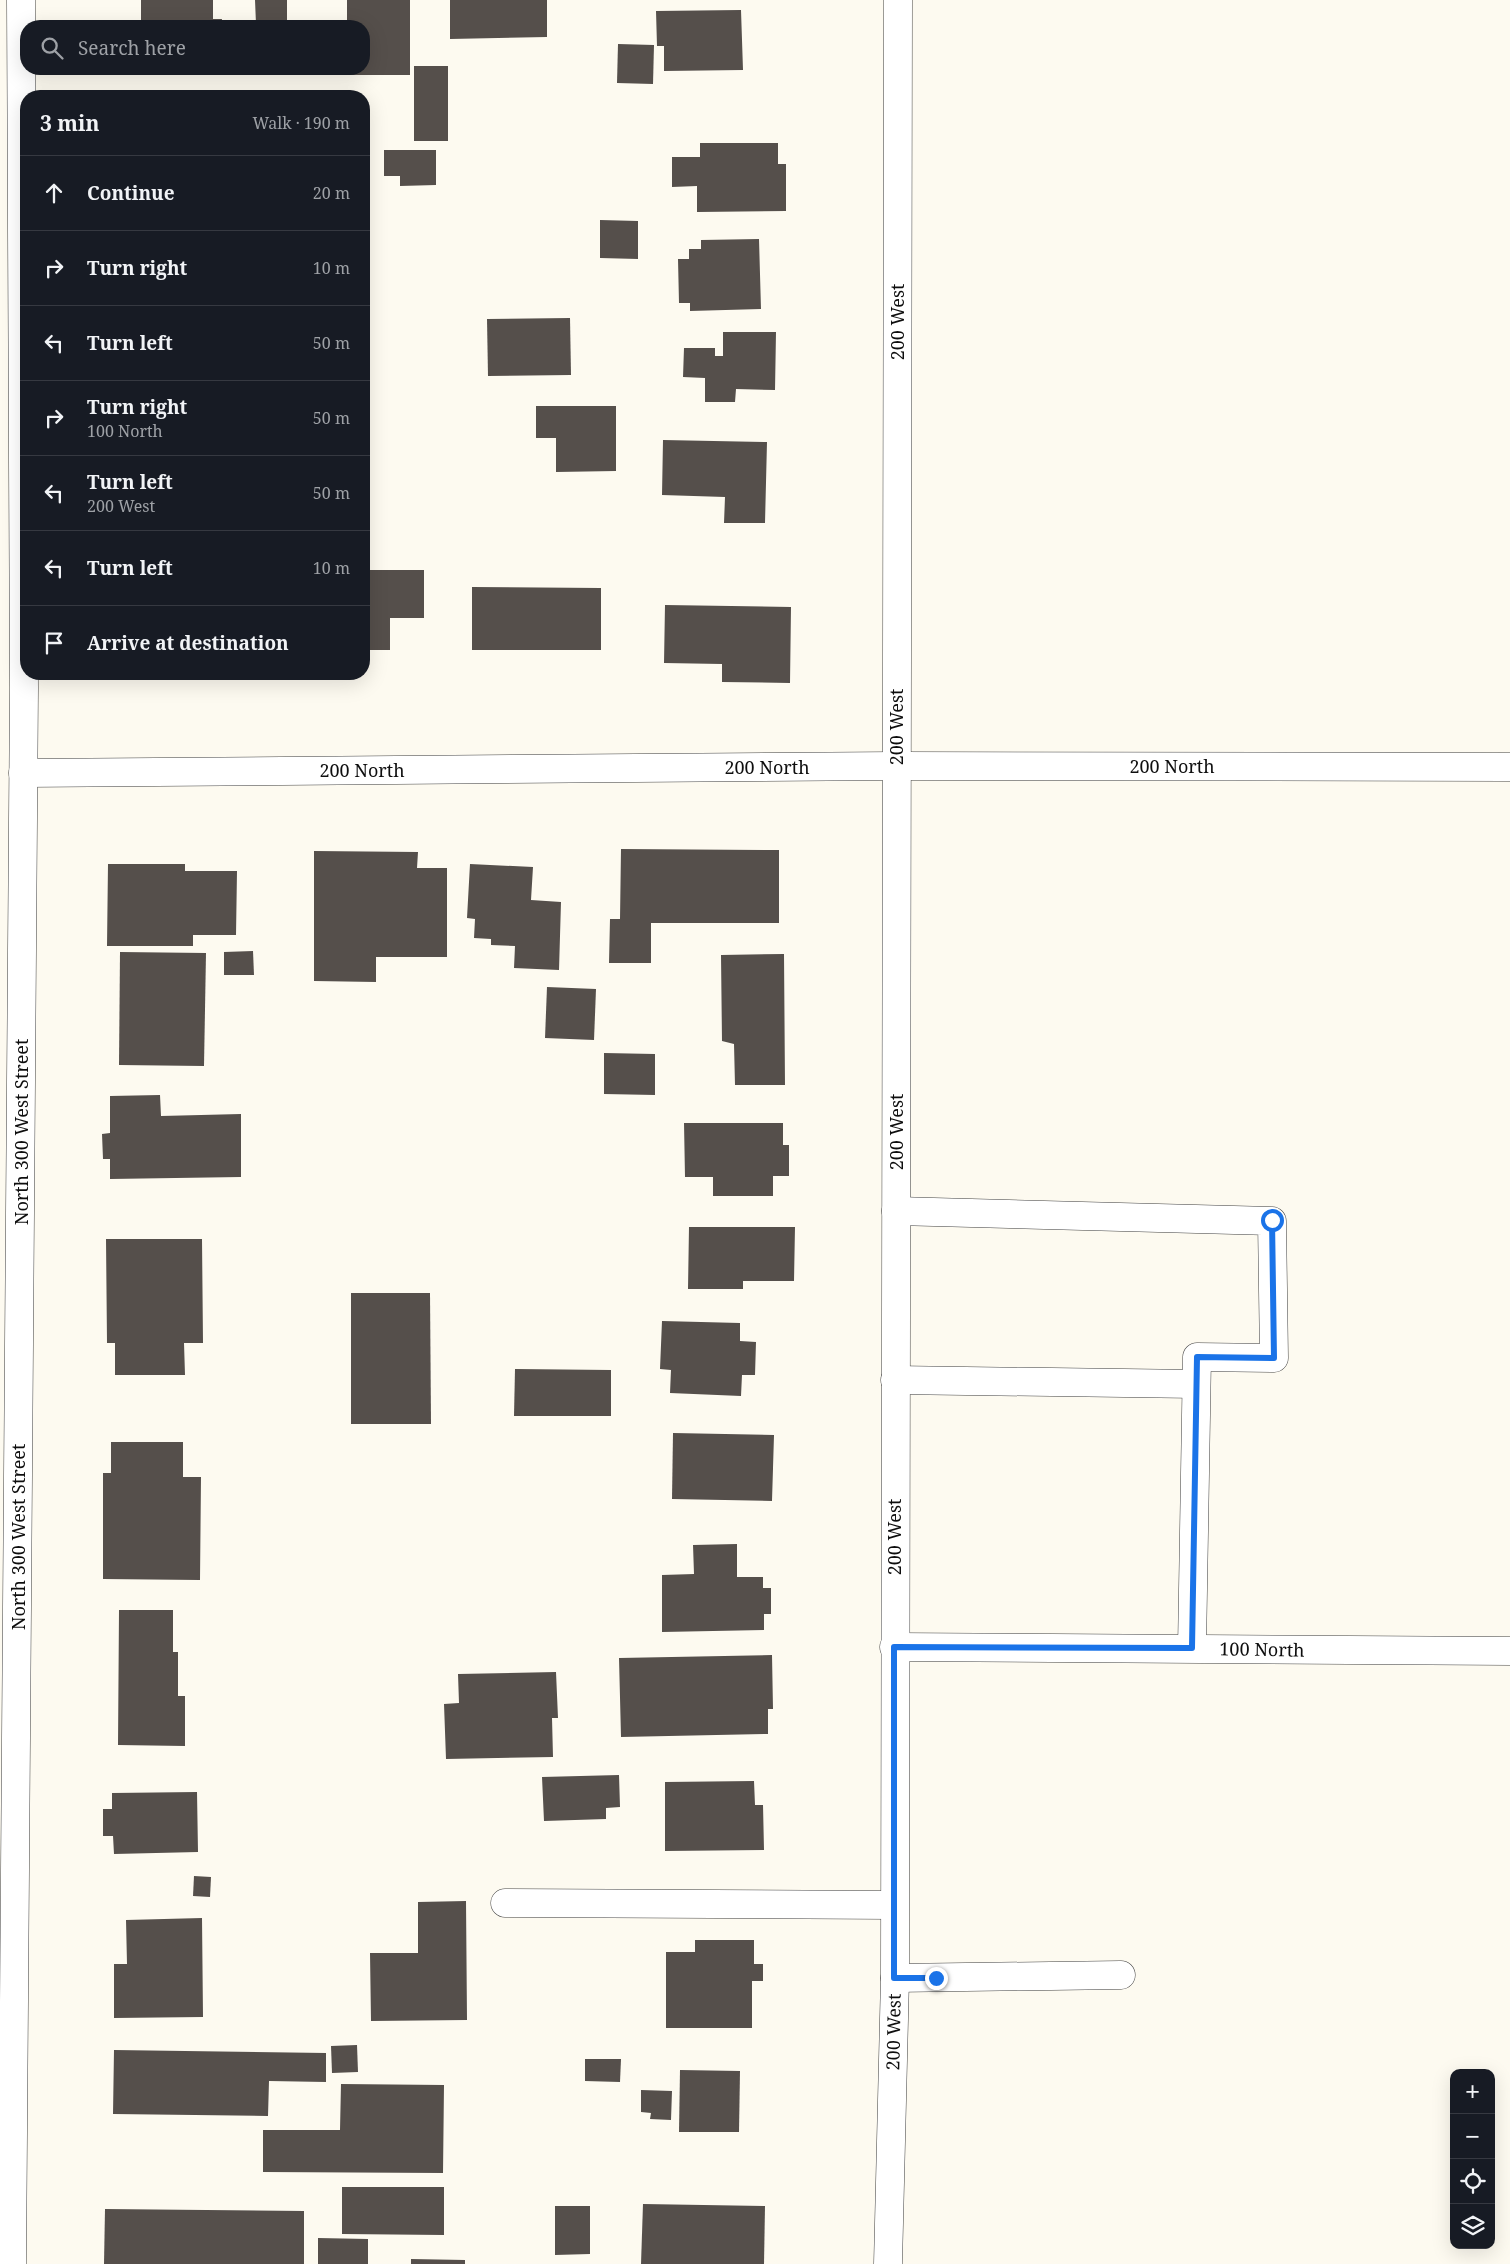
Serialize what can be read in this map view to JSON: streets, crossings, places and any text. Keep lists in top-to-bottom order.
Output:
{
  "streets": {
    "street": [
      "200 West",
      "200 North",
      "North 300 West Street",
      "100 North"
    ]
  },
  "crossings": [
    ["200 West", "200 North"],
    ["200 West", "100 North"],
    ["200 North", "North 300 West Street"]
  ],
  "page": {
    "search": "Search here",
    "heading": ["3 min", "Walk · 190 m"],
    "list": [
      ["Continue", "20 m"],
      ["Turn right", "10 m"],
      ["Turn left", "50 m"],
      ["Turn right", "100 North", "50 m"],
      ["Turn left", "200 West", "50 m"],
      ["Turn left", "10 m"],
      "Arrive at destination"
    ],
    "map_buttons": ["+", "−"]
  }
}
